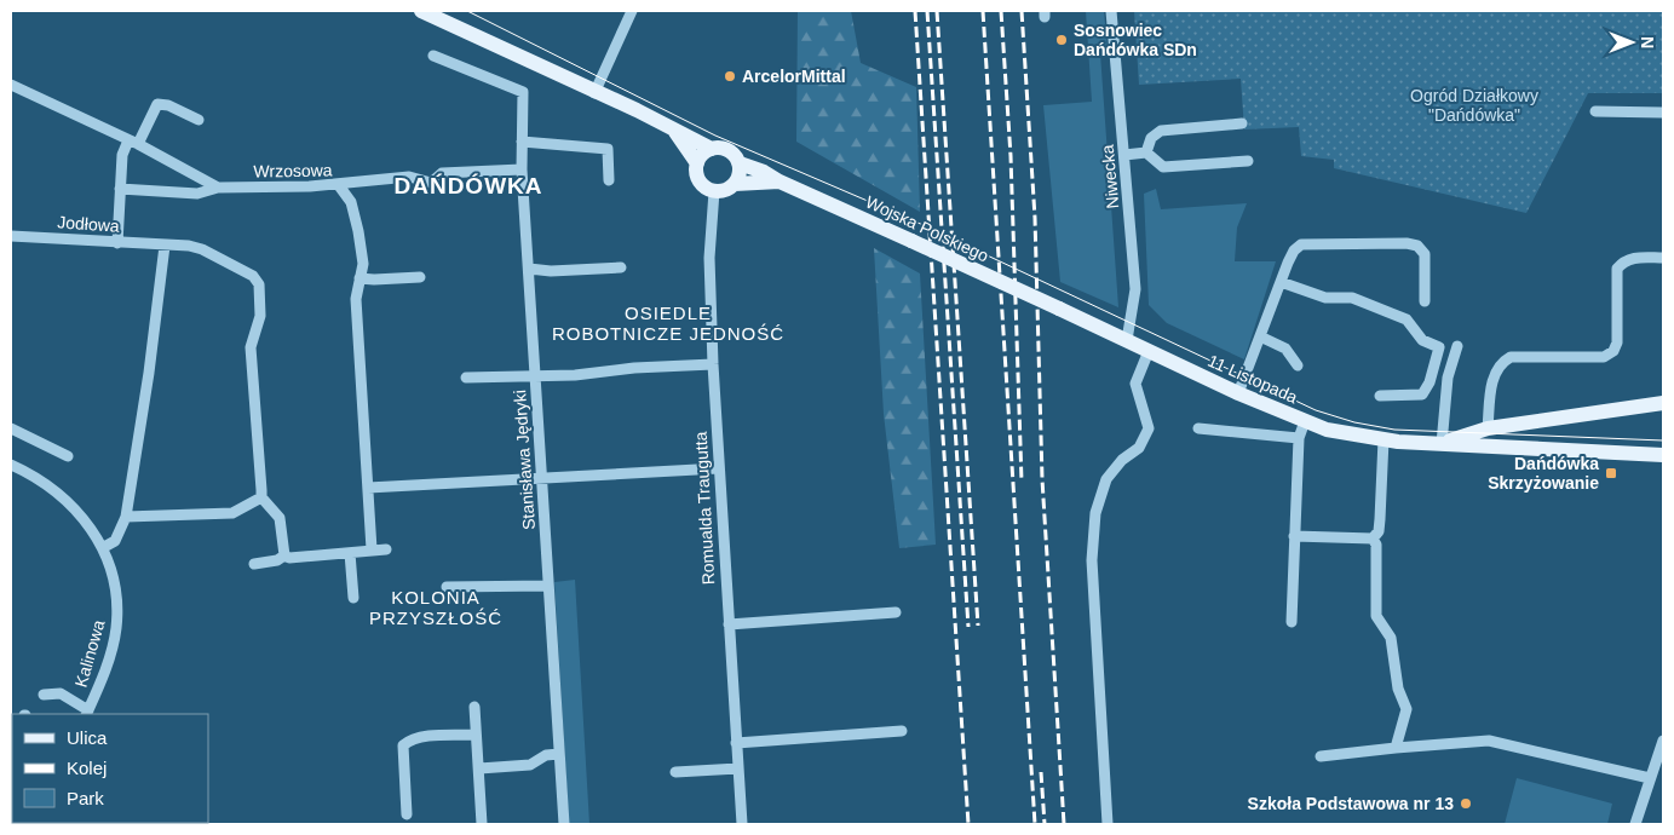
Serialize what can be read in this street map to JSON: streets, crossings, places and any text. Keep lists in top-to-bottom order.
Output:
{
  "streets": {
    "main road": ["Wojska Polskiego", "11 Listopada"],
    "street": [
      "Wrzosowa",
      "Niwecka",
      "Jodłowa",
      "Stanisława Jędryki",
      "Romualda Traugutta",
      "Kalinowa"
    ]
  },
  "crossings": [
    ["Niwecka", "11 Listopada"],
    ["Wojska Polskiego", "11 Listopada"],
    ["Wojska Polskiego", "Romualda Traugutta"]
  ],
  "districts": ["DAŃDÓWKA", "OSIEDLE ROBOTNICZE JEDNOŚĆ", "KOLONIA PRZYSZŁOŚĆ"],
  "parks": ["Ogród Działkowy \"Dańdówka\""],
  "places": {
    "other": ["Sosnowiec Dańdówka SDn", "ArcelorMittal", "Szkoła Podstawowa nr 13"],
    "transit": ["Dańdówka Skrzyżowanie"]
  },
  "legend": ["Ulica", "Kolej", "Park"],
  "north": "right"
}
